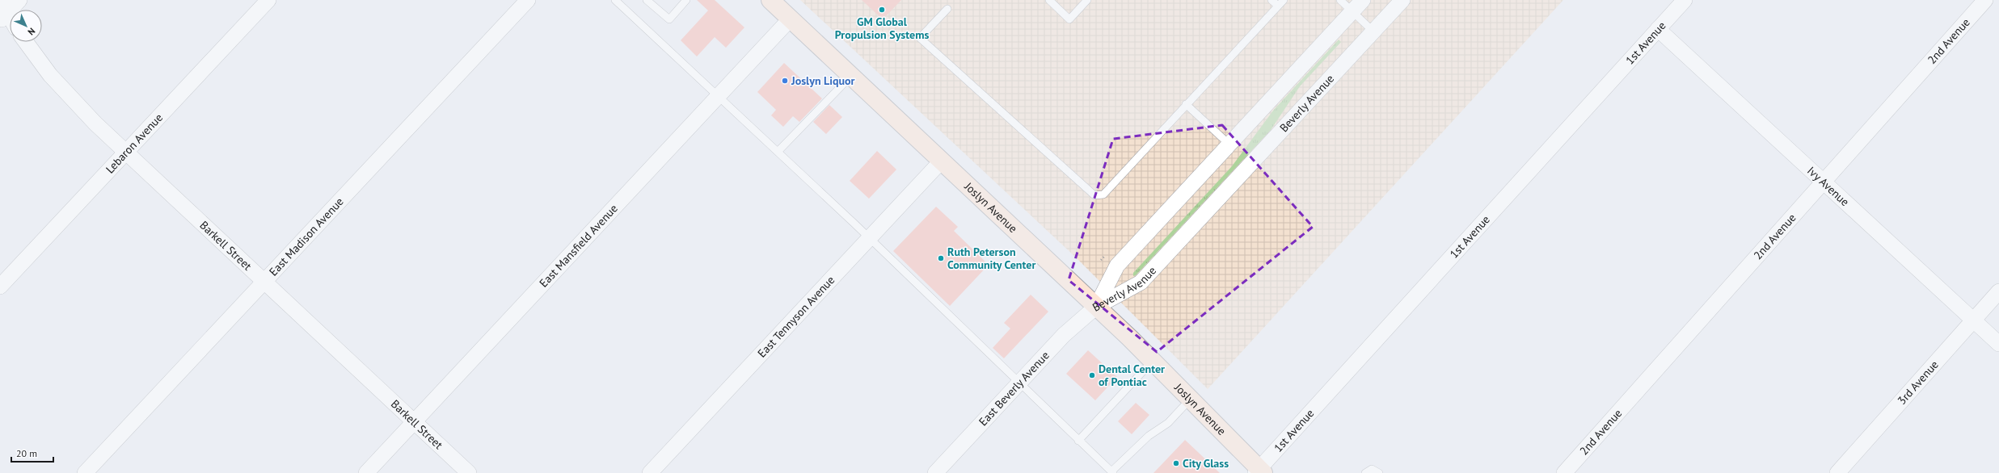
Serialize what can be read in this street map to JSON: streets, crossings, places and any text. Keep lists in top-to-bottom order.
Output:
{
  "streets": {
    "main road": ["Joslyn Avenue"],
    "street": [
      "2nd Avenue",
      "1st Avenue",
      "Beverly Avenue",
      "Lebaron Avenue",
      "Ivy Avenue",
      "East Madison Avenue",
      "Barkell Street",
      "East Mansfield Avenue",
      "East Tennyson Avenue",
      "3rd Avenue",
      "East Beverly Avenue"
    ]
  },
  "crossings": [
    ["2nd Avenue", "Ivy Avenue"],
    ["1st Avenue", "Ivy Avenue"],
    ["1st Avenue", "Joslyn Avenue"],
    ["Beverly Avenue", "Joslyn Avenue"],
    ["Beverly Avenue", "East Beverly Avenue"],
    ["Lebaron Avenue", "Barkell Street"],
    ["Ivy Avenue", "3rd Avenue"],
    ["Joslyn Avenue", "East Mansfield Avenue"],
    ["Joslyn Avenue", "East Tennyson Avenue"],
    ["Joslyn Avenue", "East Beverly Avenue"],
    ["East Madison Avenue", "Barkell Street"],
    ["Barkell Street", "East Mansfield Avenue"]
  ],
  "places": [
    "GM Global Propulsion Systems",
    "Joslyn Liquor",
    "Ruth Peterson Community Center",
    "Dental Center of Pontiac",
    "City Glass"
  ],
  "scale_bar": "20 m",
  "north": "bottom right"
}
